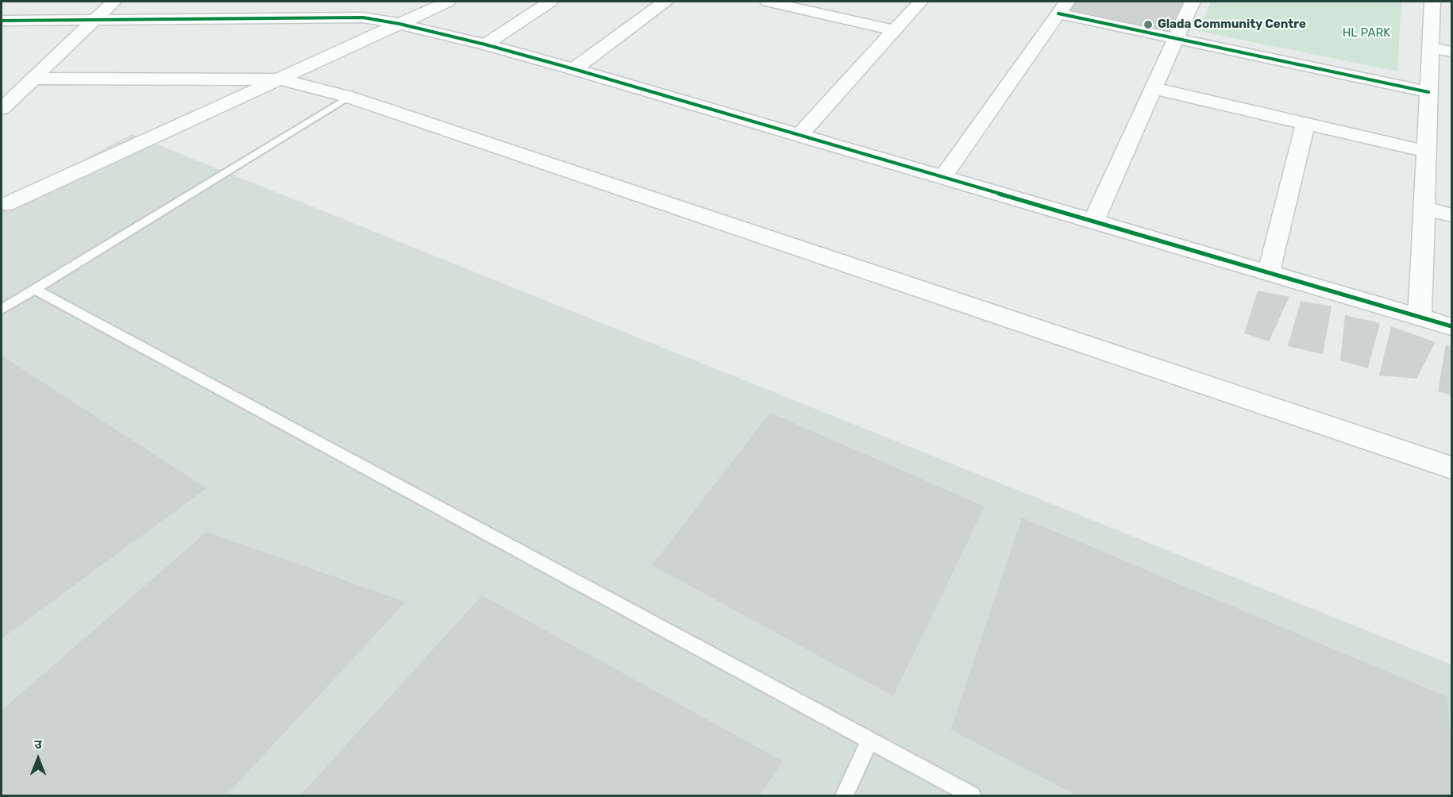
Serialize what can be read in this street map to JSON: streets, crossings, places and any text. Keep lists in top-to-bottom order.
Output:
{
  "parks": ["HL PARK"],
  "places": ["Glada Community Centre"],
  "north": "top"
}
